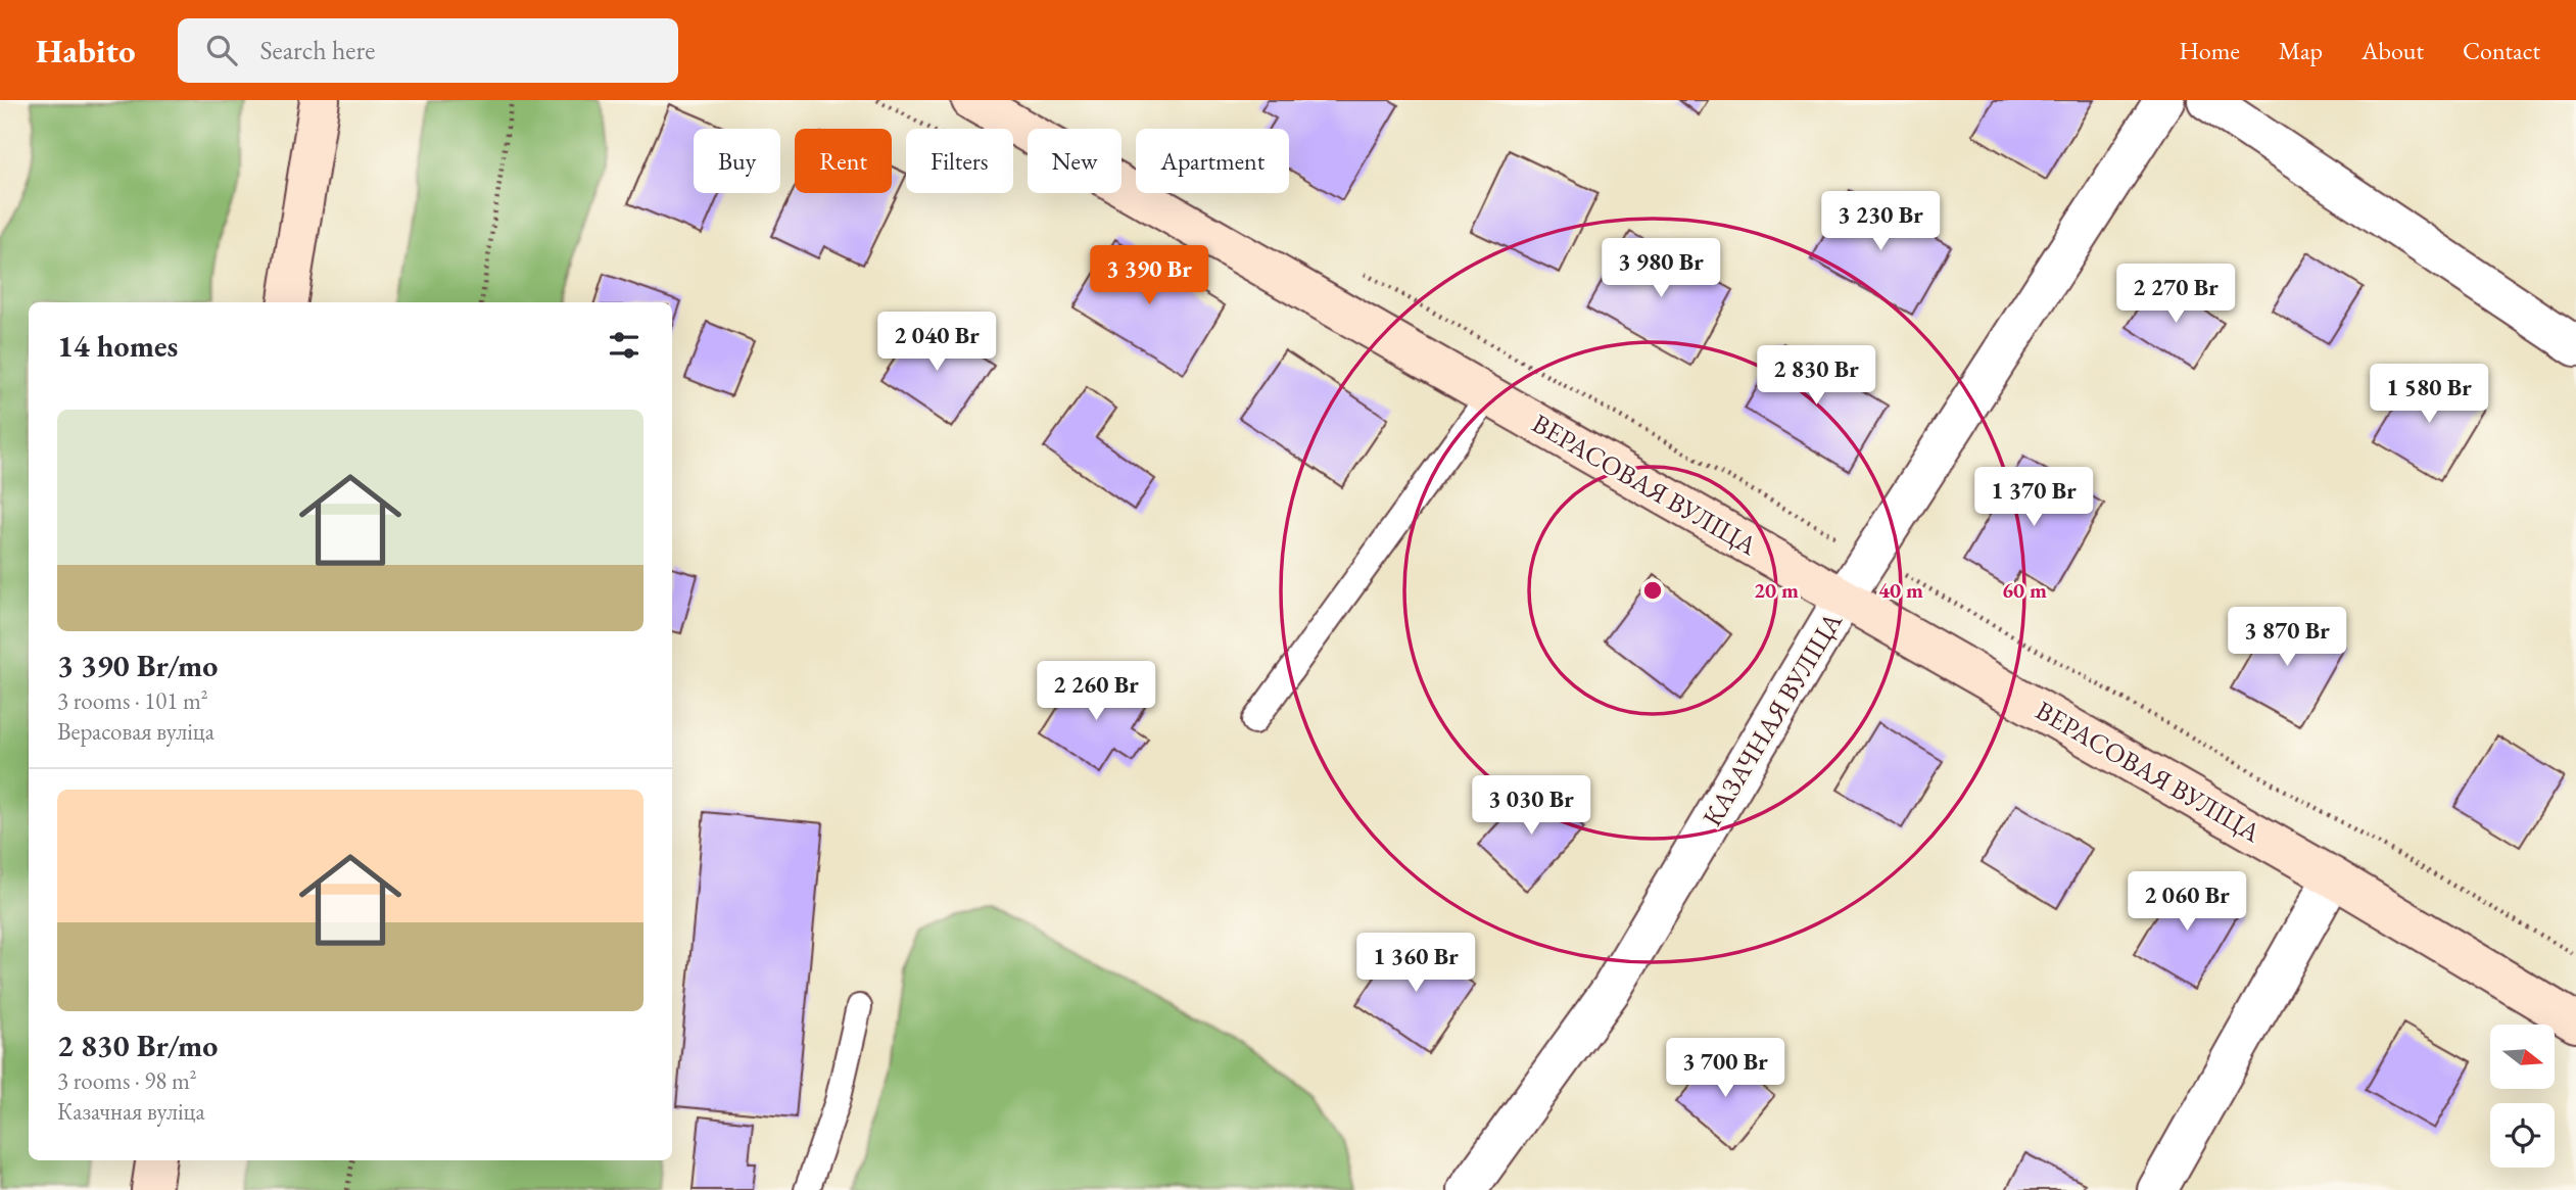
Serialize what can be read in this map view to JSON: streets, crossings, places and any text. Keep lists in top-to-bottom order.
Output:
{
  "streets": {
    "street": ["ВЕРАСОВАЯ ВУЛІЦА", "КАЗАЧНАЯ ВУЛІЦА"]
  },
  "crossings": [
    ["ВЕРАСОВАЯ ВУЛІЦА", "КАЗАЧНАЯ ВУЛІЦА"]
  ],
  "north": "right",
  "page": {
    "header": "Habito",
    "search": "Search here",
    "nav": [
      "Home",
      "Map",
      "About",
      "Contact"
    ],
    "chip": [
      "Buy",
      "Rent",
      "Filters",
      "New",
      "Apartment"
    ],
    "price": [
      "3 230 Br",
      "3 980 Br",
      "3 390 Br",
      "2 270 Br",
      "2 040 Br",
      "2 830 Br",
      "1 580 Br",
      "1 370 Br",
      "3 870 Br",
      "2 260 Br",
      "3 030 Br",
      "2 060 Br",
      "1 360 Br",
      "3 700 Br"
    ],
    "heading": "14 homes",
    "list": [
      {
        "name": "3 390 Br/mo",
        "note": "3 rooms · 101 m² · Верасовая вуліца"
      },
      {
        "name": "2 830 Br/mo",
        "note": "3 rooms · 98 m² · Казачная вуліца"
      }
    ]
  },
  "rings": ["20 m", "40 m", "60 m"]
}
